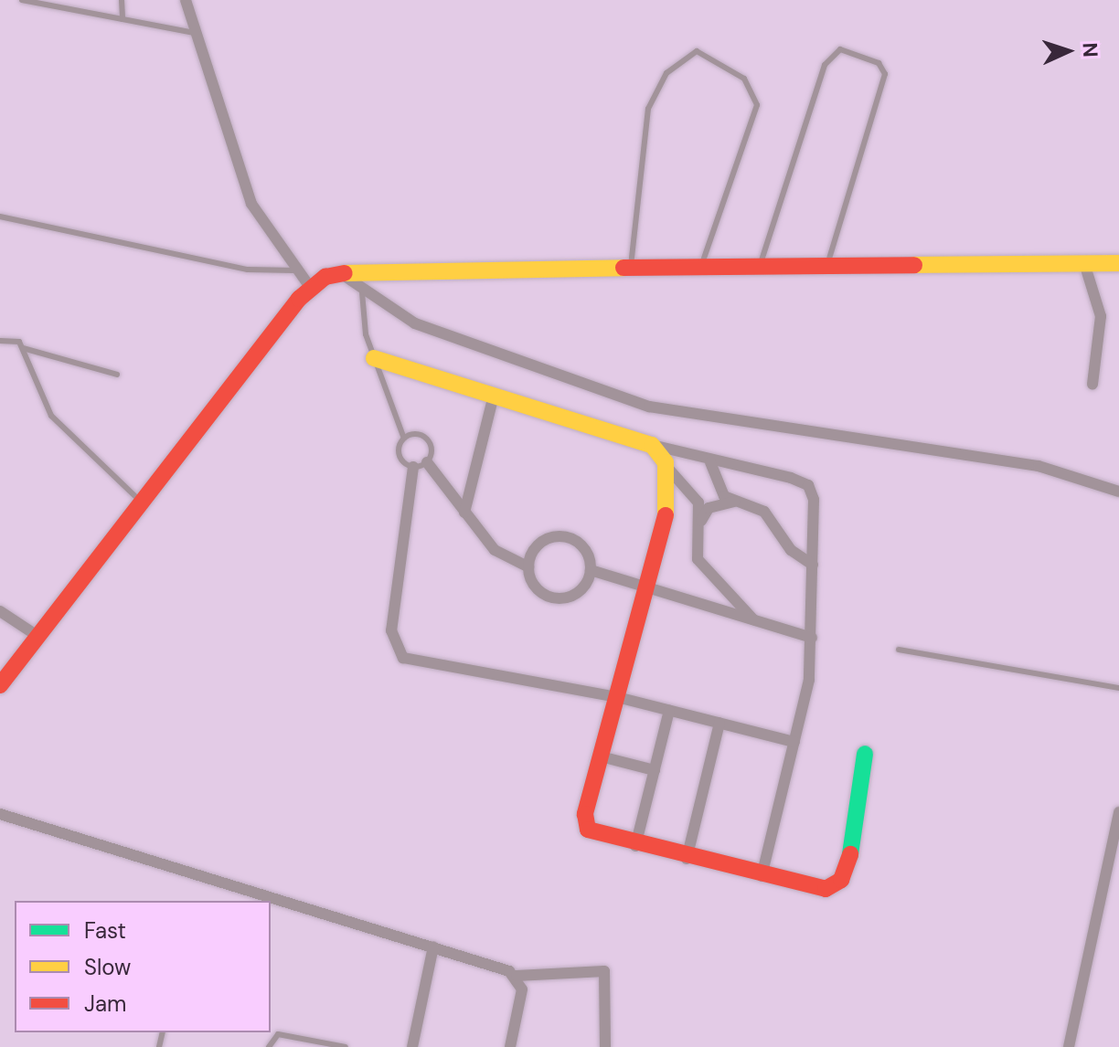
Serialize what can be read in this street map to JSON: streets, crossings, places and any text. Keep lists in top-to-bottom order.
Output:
{
  "legend": ["Fast", "Slow", "Jam"],
  "north": "right"
}
